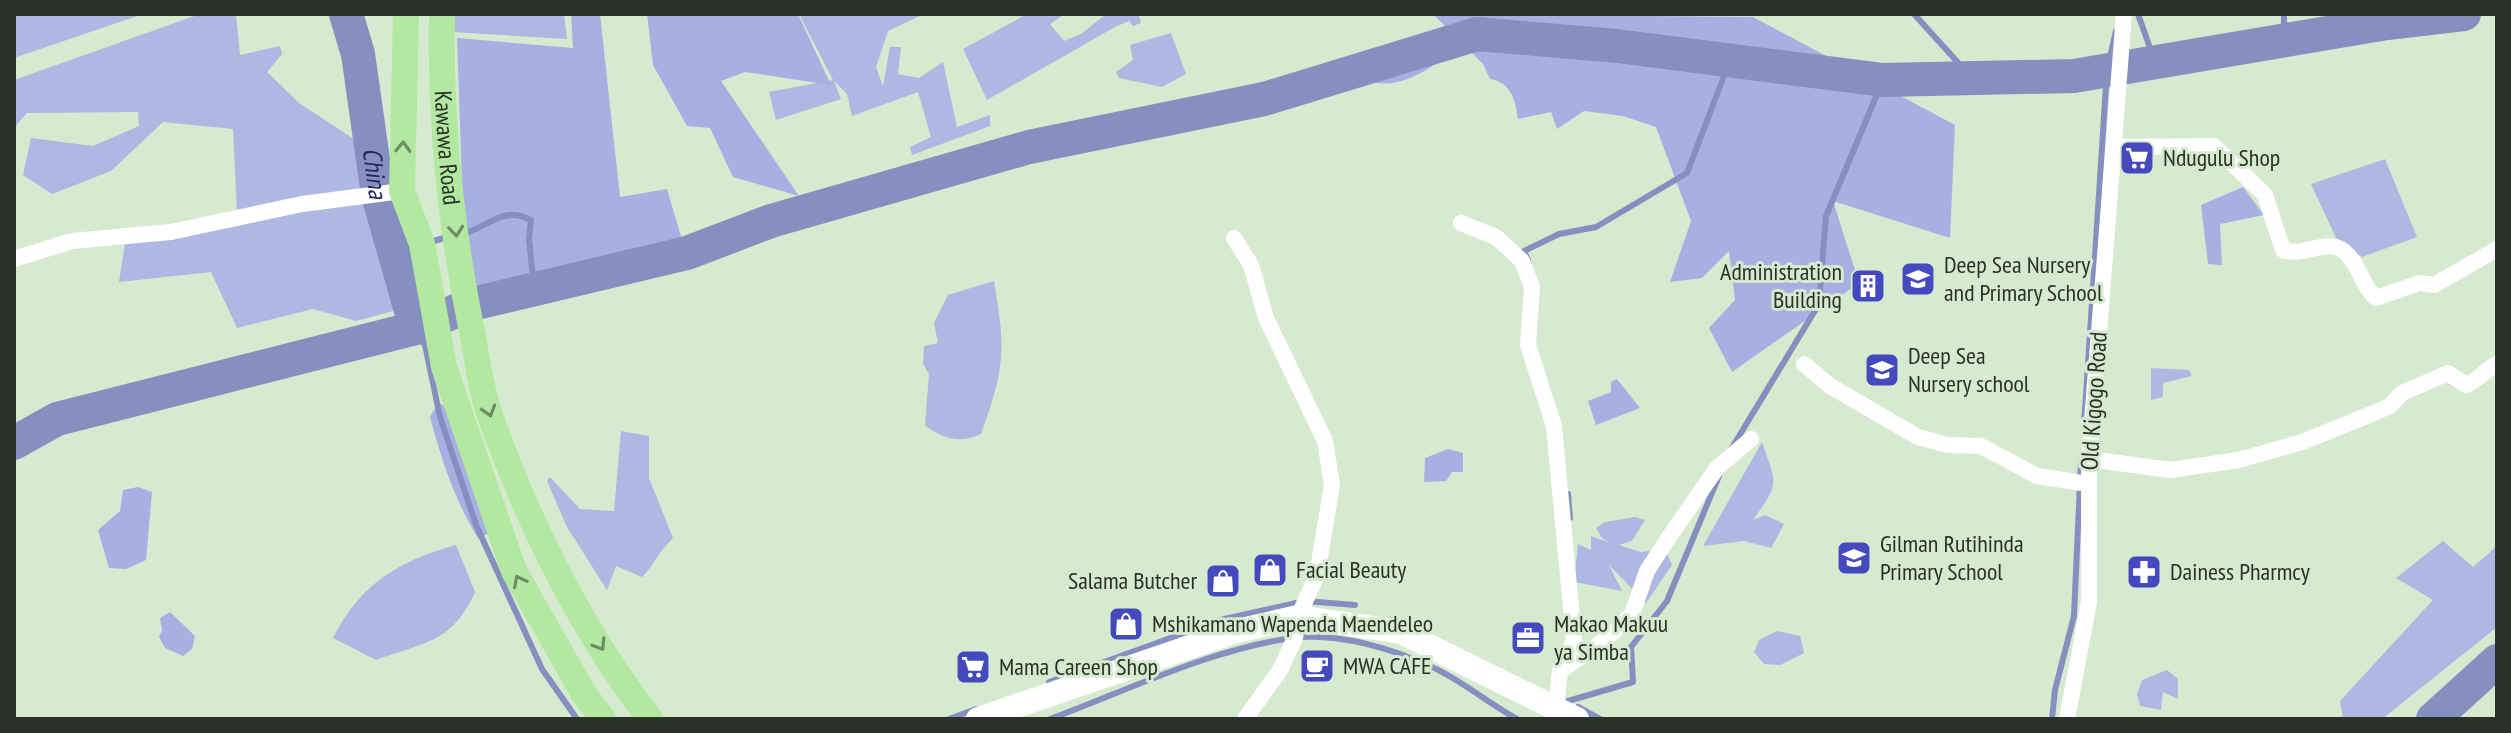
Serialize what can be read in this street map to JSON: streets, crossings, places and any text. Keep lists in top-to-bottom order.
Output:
{
  "streets": {
    "main road": ["Kawawa Road"],
    "street": ["Old Kigogo Road"]
  },
  "water": ["China"],
  "places": {
    "supermarket": ["Ndugulu Shop", "Mama Careen Shop"],
    "school or university": ["Deep Sea Nursery and Primary School", "Deep Sea Nursery school", "Gilman Rutihinda Primary School"],
    "building": ["Administration Building"],
    "shop": ["Facial Beauty", "Salama Butcher", "Mshikamano Wapenda Maendeleo"],
    "pharmacy": ["Dainess Pharmcy"],
    "office": ["Makao Makuu ya Simba"],
    "cafe": ["MWA CAFE"]
  }
}
